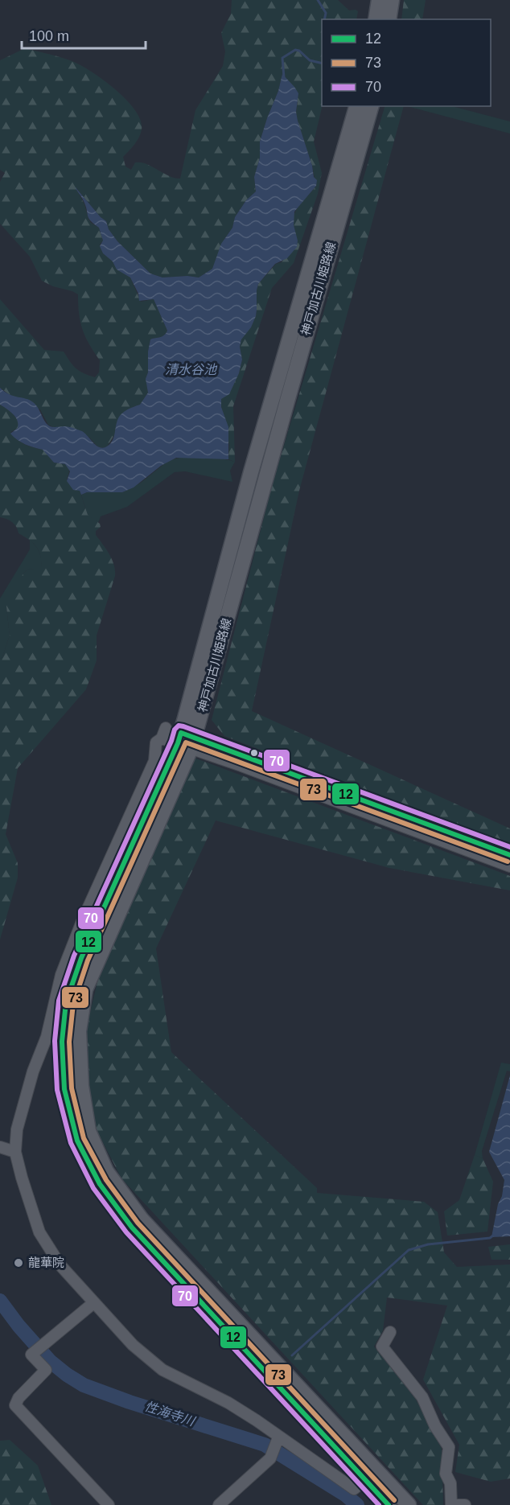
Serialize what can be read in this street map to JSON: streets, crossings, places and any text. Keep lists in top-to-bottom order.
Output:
{
  "streets": {
    "main road": ["神戸加古川姫路線"]
  },
  "water": ["清水谷池", "性海寺川"],
  "places": ["龍華院"],
  "lines": ["transit line 70", "transit line 12", "transit line 73"],
  "legend": ["12", "73", "70"],
  "scale_bar": "100 m"
}
